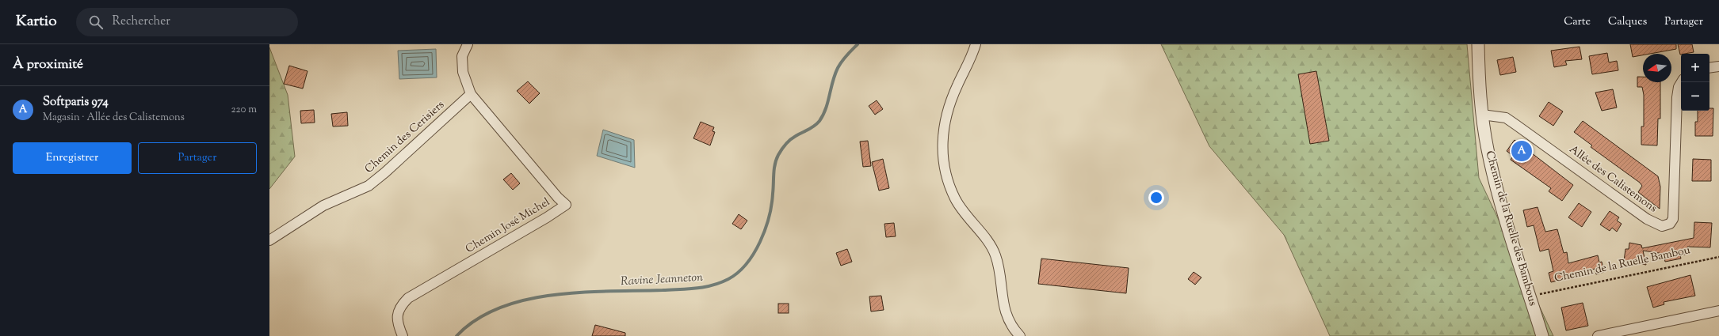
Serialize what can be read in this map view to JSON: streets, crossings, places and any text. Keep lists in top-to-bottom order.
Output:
{
  "streets": {
    "street": [
      "Chemin des Cerisiers",
      "Allée des Calistemons",
      "Chemin José Michel",
      "Chemin de la Ruelle des Bambous"
    ],
    "path": ["Chemin de la Ruelle Bambou"]
  },
  "crossings": [
    ["Chemin des Cerisiers", "Chemin José Michel"],
    ["Allée des Calistemons", "Chemin de la Ruelle des Bambous"],
    ["Chemin de la Ruelle des Bambous", "Chemin de la Ruelle Bambou"]
  ],
  "water": ["Ravine Jeanneton"],
  "north": "left",
  "page": {
    "header": "Kartio",
    "search": "Rechercher",
    "nav": ["Carte", "Calques", "Partager"],
    "heading": "À proximité",
    "map_buttons": ["+", "−"],
    "list": [
      {
        "mark": "A",
        "name": "Softparis 974",
        "note": "Magasin · Allée des Calistemons",
        "value": "220 m"
      }
    ],
    "buttons": ["Enregistrer", "Partager"],
    "pins": "A"
  }
}
